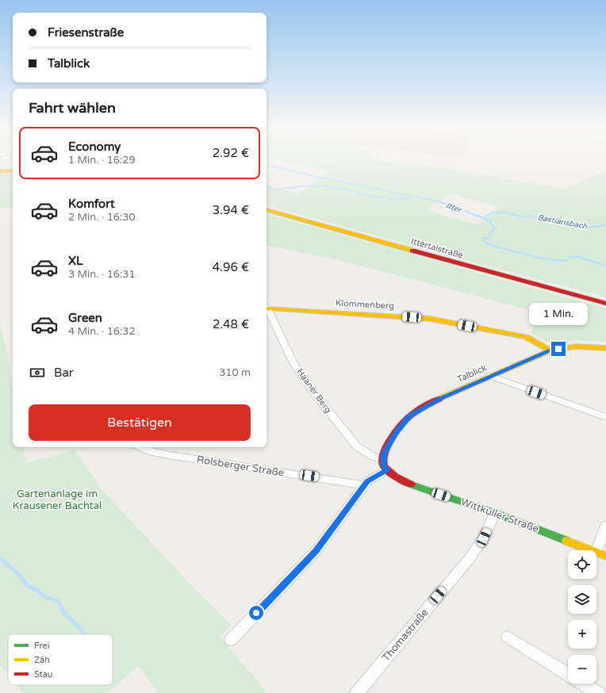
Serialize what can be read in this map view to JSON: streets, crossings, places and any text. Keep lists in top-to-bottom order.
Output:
{
  "streets": {
    "main road": [
      "Ittertalstraße",
      "Klommenberg",
      "Talblick",
      "Wittkuller Straße"
    ],
    "street": ["Haaner Berg", "Rolsberger Straße", "Thomastraße"]
  },
  "crossings": [
    ["Klommenberg", "Talblick"],
    ["Talblick", "Haaner Berg"],
    ["Talblick", "Wittkuller Straße"],
    ["Haaner Berg", "Wittkuller Straße"],
    ["Wittkuller Straße", "Thomastraße"]
  ],
  "water": ["Itter", "Bastiansbach"],
  "parks": ["Gartenanlage im Krausener Bachtal"],
  "legend": ["Frei", "Zäh", "Stau"],
  "page": {
    "banner": ["Friesenstraße", "Talblick"],
    "heading": "Fahrt wählen",
    "list": [
      {
        "name": "Economy",
        "note": "1 Min. · 16:29",
        "value": "2.92 €"
      },
      {
        "name": "Komfort",
        "note": "2 Min. · 16:30",
        "value": "3.94 €"
      },
      {
        "name": "XL",
        "note": "3 Min. · 16:31",
        "value": "4.96 €"
      },
      {
        "name": "Green",
        "note": "4 Min. · 16:32",
        "value": "2.48 €"
      }
    ],
    "bubble": "1 Min.",
    "pay": ["Bar", "310 m"],
    "buttons": "Bestätigen",
    "map_buttons": ["+", "−"]
  }
}
